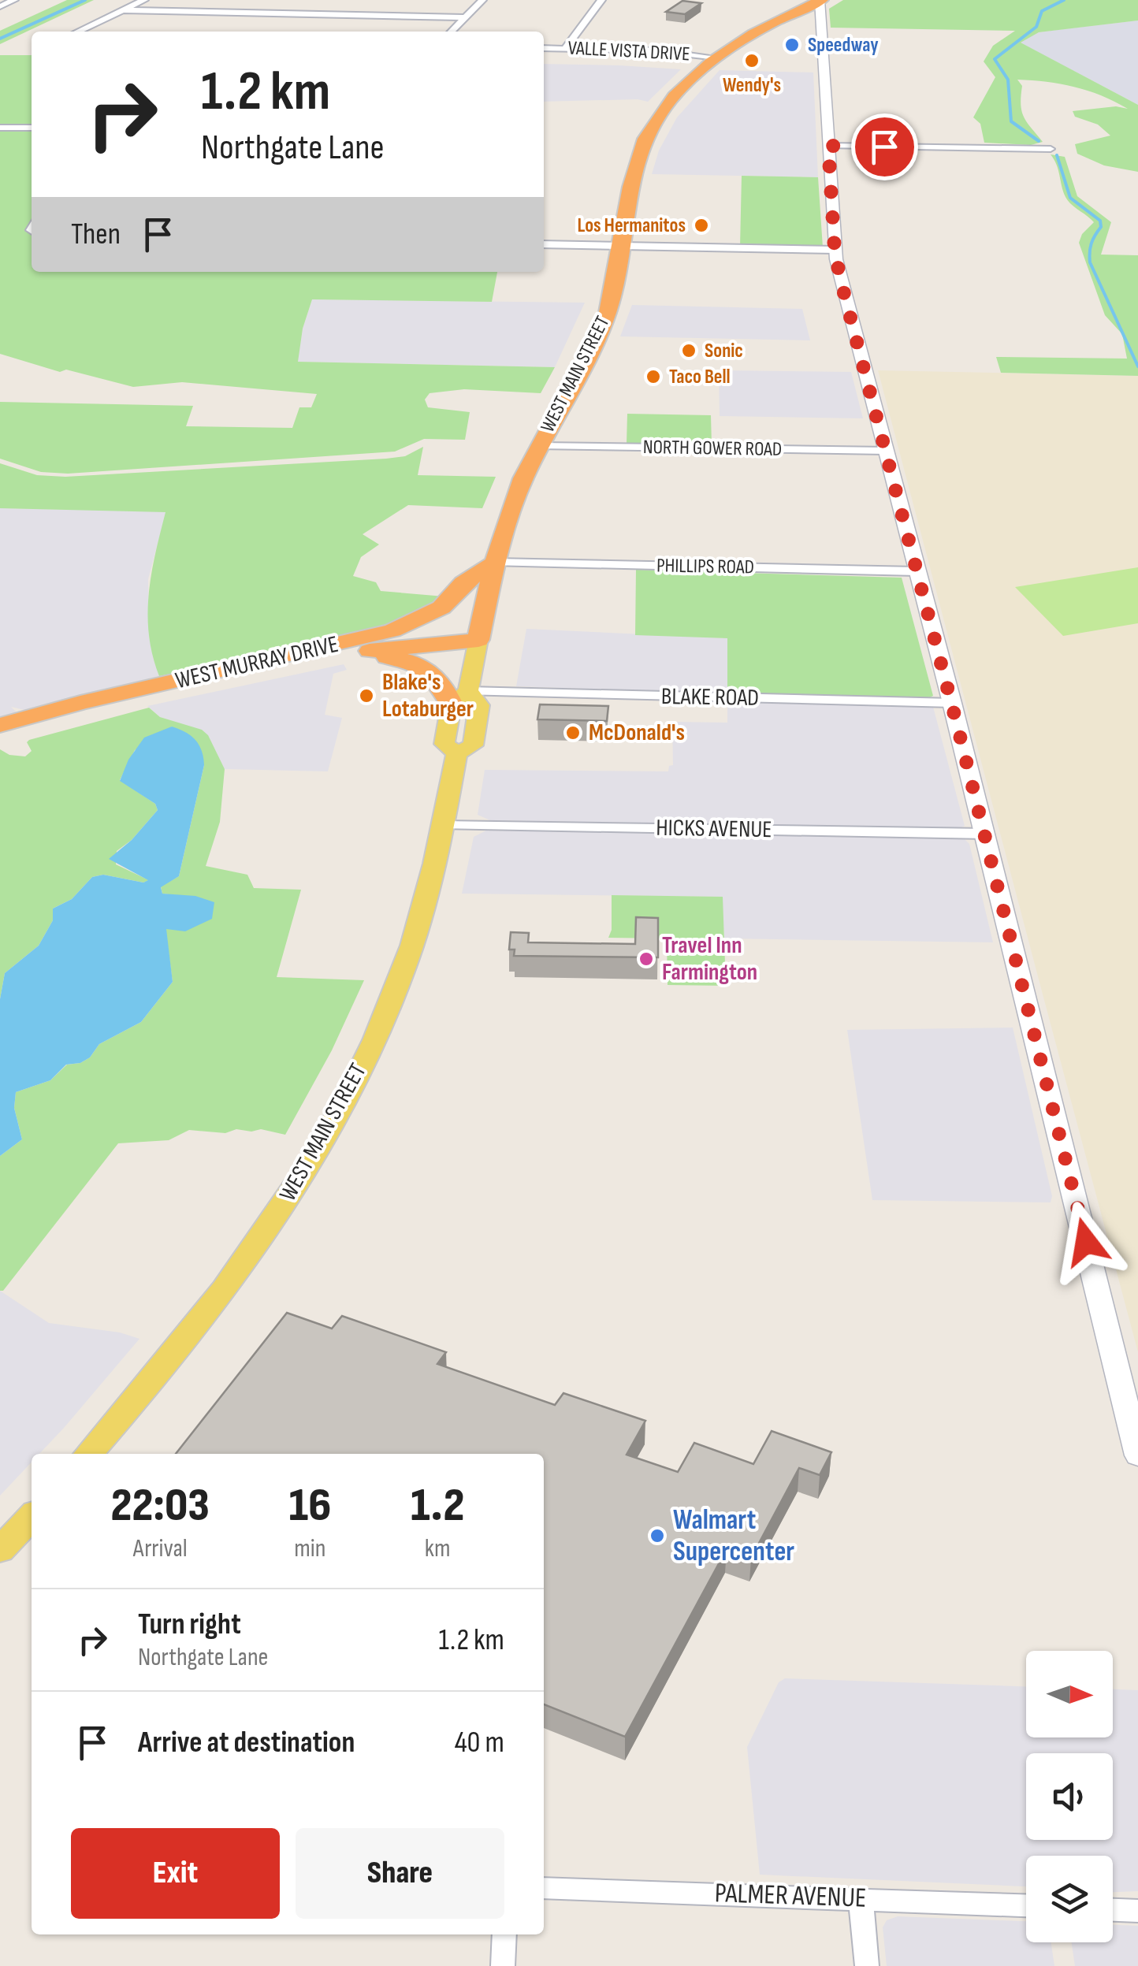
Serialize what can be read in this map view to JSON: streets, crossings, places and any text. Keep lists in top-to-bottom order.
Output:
{
  "streets": {
    "highway": ["WEST MAIN STREET", "WEST MURRAY DRIVE"],
    "street": [
      "VALLE VISTA DRIVE",
      "NORTH GOWER ROAD",
      "PHILLIPS ROAD",
      "BLAKE ROAD",
      "HICKS AVENUE",
      "PALMER AVENUE"
    ]
  },
  "crossings": [
    ["VALLE VISTA DRIVE", "WEST MAIN STREET"],
    ["WEST MAIN STREET", "NORTH GOWER ROAD"],
    ["WEST MAIN STREET", "PHILLIPS ROAD"],
    ["WEST MAIN STREET", "WEST MURRAY DRIVE"],
    ["WEST MAIN STREET", "BLAKE ROAD"],
    ["WEST MAIN STREET", "HICKS AVENUE"],
    ["PHILLIPS ROAD", "WEST MURRAY DRIVE"]
  ],
  "places": [
    "Speedway",
    "Wendy's",
    "Los Hermanitos",
    "Sonic",
    "Taco Bell",
    "Blake's Lotaburger",
    "McDonald's",
    "Travel Inn Farmington",
    "Walmart Supercenter"
  ],
  "north": "right",
  "page": {
    "turn": ["1.2 km", "Northgate Lane"],
    "then": "Then",
    "eta": [
      "22:03",
      "Arrival",
      "16",
      "min",
      "1.2",
      "km"
    ],
    "list": [
      {
        "name": "Turn right",
        "note": "Northgate Lane",
        "value": "1.2 km"
      },
      {
        "name": "Arrive at destination",
        "value": "40 m"
      }
    ],
    "buttons": ["Exit", "Share"]
  }
}
